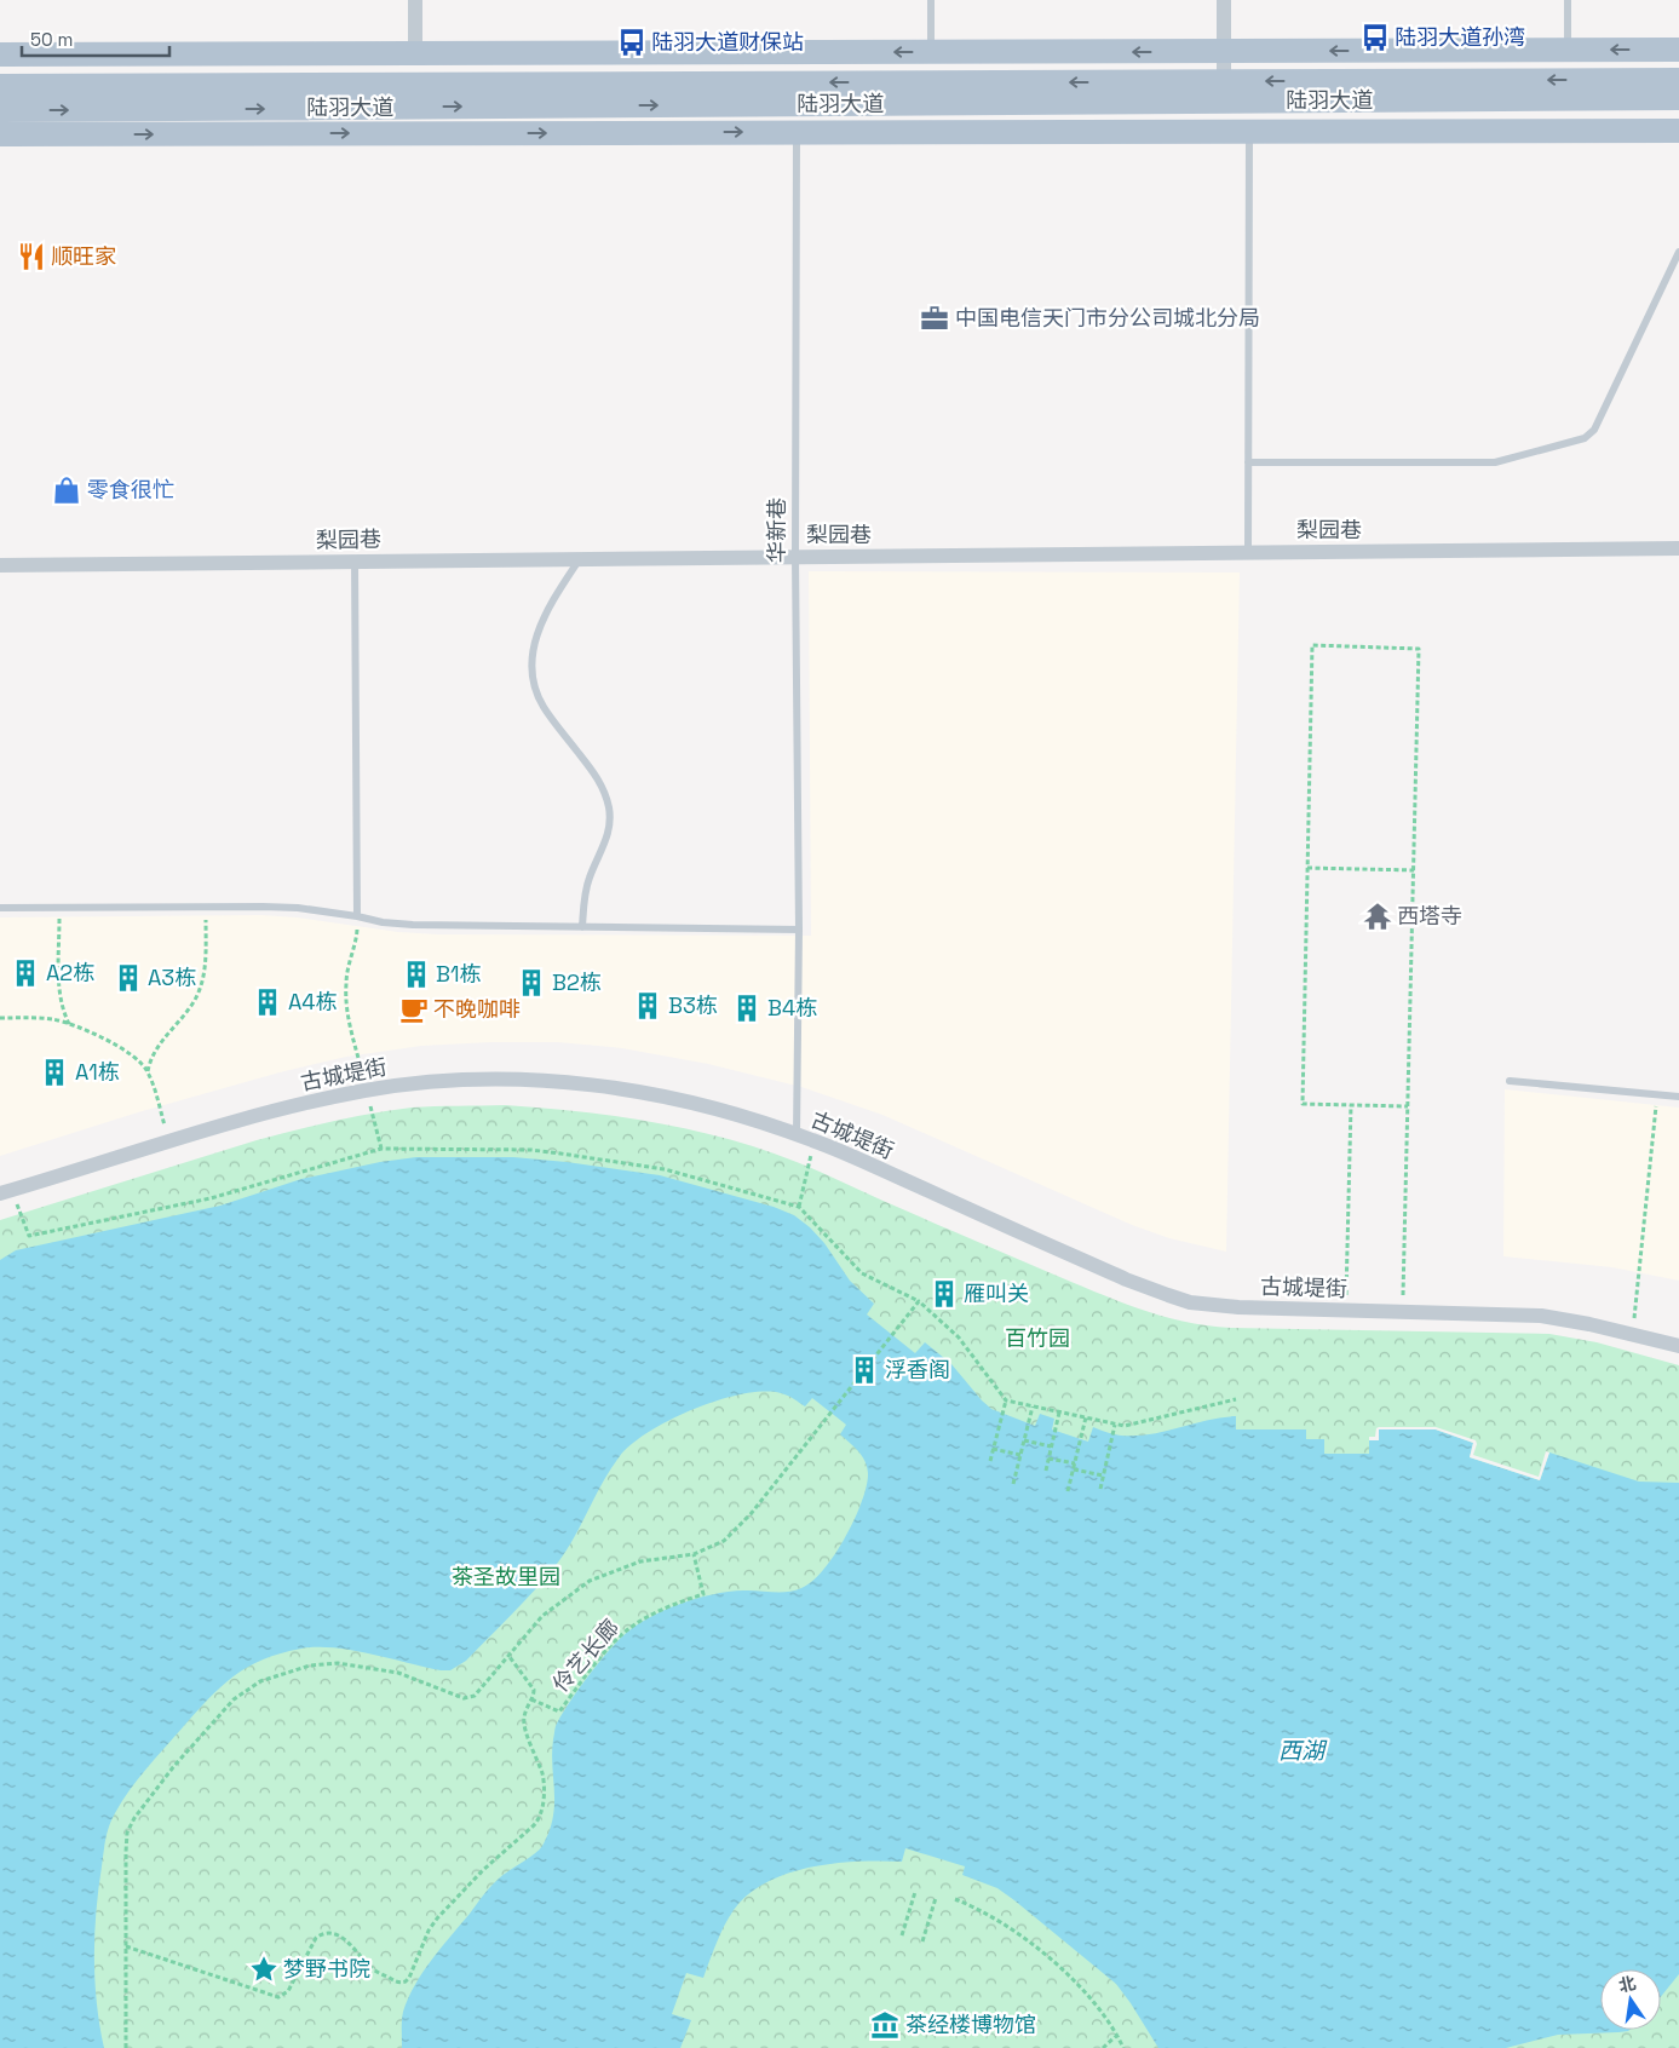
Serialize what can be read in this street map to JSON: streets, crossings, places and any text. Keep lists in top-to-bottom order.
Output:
{
  "streets": {
    "main road": ["陆羽大道"],
    "street": ["梨园巷", "古城堤街"],
    "lane": ["华新巷"],
    "path": ["伶艺长廊"]
  },
  "crossings": [
    ["华新巷", "梨园巷"],
    ["华新巷", "古城堤街"]
  ],
  "water": ["西湖"],
  "parks": ["百竹园", "茶圣故里园"],
  "places": {
    "bus stop": ["陆羽大道孙湾", "陆羽大道财保站"],
    "restaurant": ["顺旺家"],
    "office": ["中国电信天门市分公司城北分局"],
    "shop": ["零食很忙"],
    "temple": ["西塔寺"],
    "building": [
      "A2栋",
      "B1栋",
      "A3栋",
      "B2栋",
      "A4栋",
      "B3栋",
      "B4栋",
      "A1栋",
      "雁叫关",
      "浮香阁"
    ],
    "cafe": ["不晚咖啡"],
    "place": ["梦野书院"],
    "museum": ["茶经楼博物馆"]
  },
  "scale_bar": "50 m",
  "north": "top"
}
